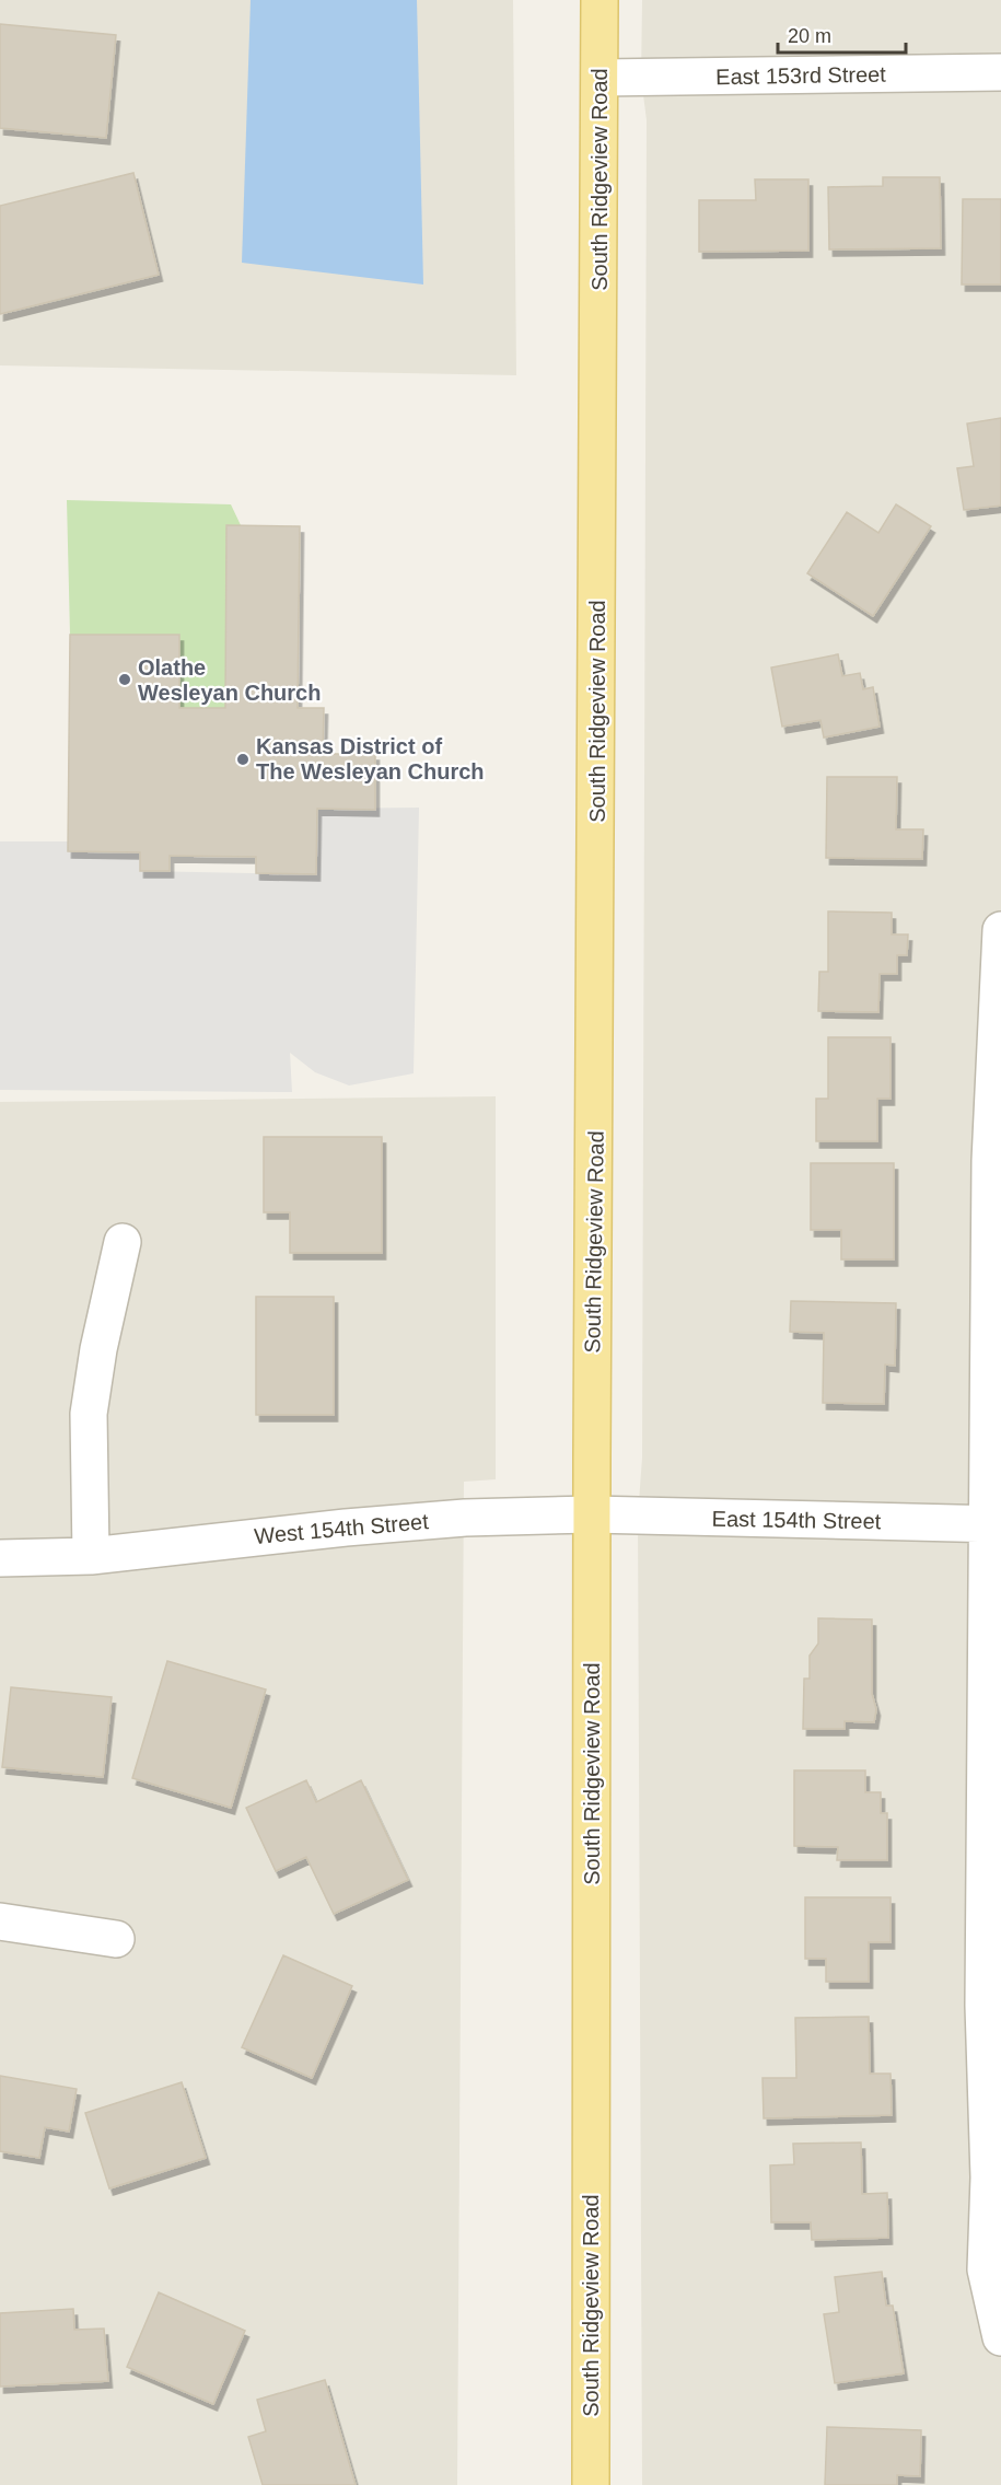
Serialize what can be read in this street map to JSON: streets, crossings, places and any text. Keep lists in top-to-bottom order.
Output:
{
  "streets": {
    "main road": ["South Ridgeview Road"],
    "street": ["East 153rd Street", "East 154th Street", "West 154th Street"]
  },
  "crossings": [
    ["East 153rd Street", "South Ridgeview Road"],
    ["South Ridgeview Road", "East 154th Street"],
    ["South Ridgeview Road", "West 154th Street"],
    ["East 154th Street", "West 154th Street"]
  ],
  "places": ["Olathe Wesleyan Church", "Kansas District of The Wesleyan Church"],
  "scale_bar": "20 m"
}
